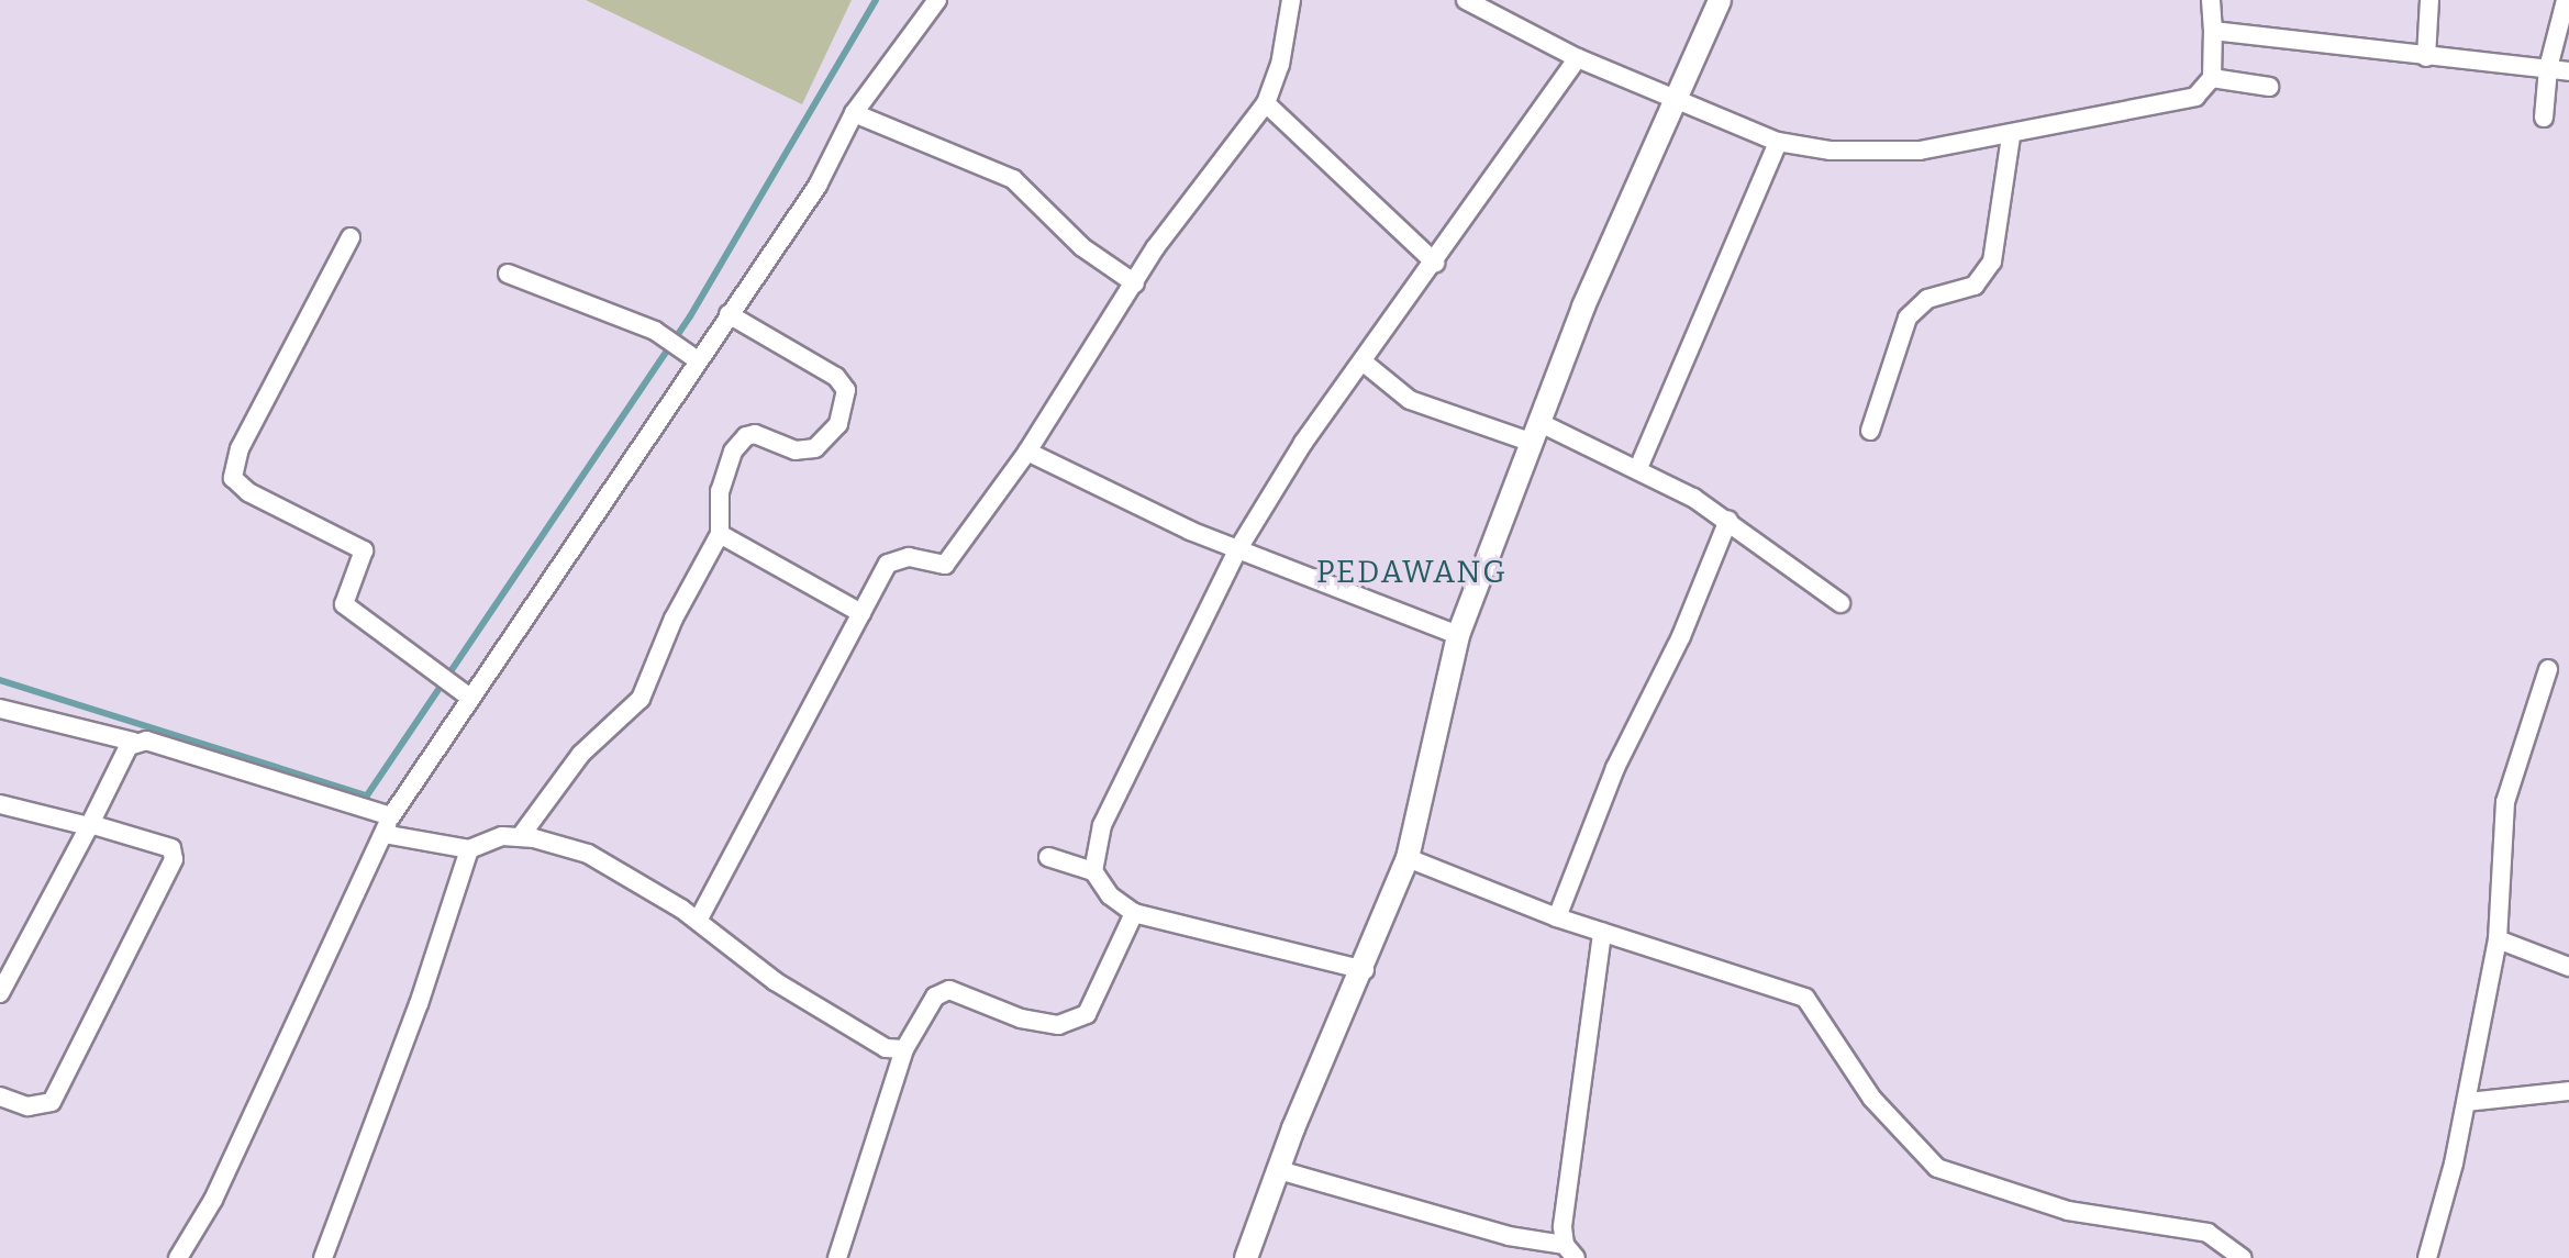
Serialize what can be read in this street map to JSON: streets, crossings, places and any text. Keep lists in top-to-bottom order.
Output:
{
  "districts": ["PEDAWANG"]
}
